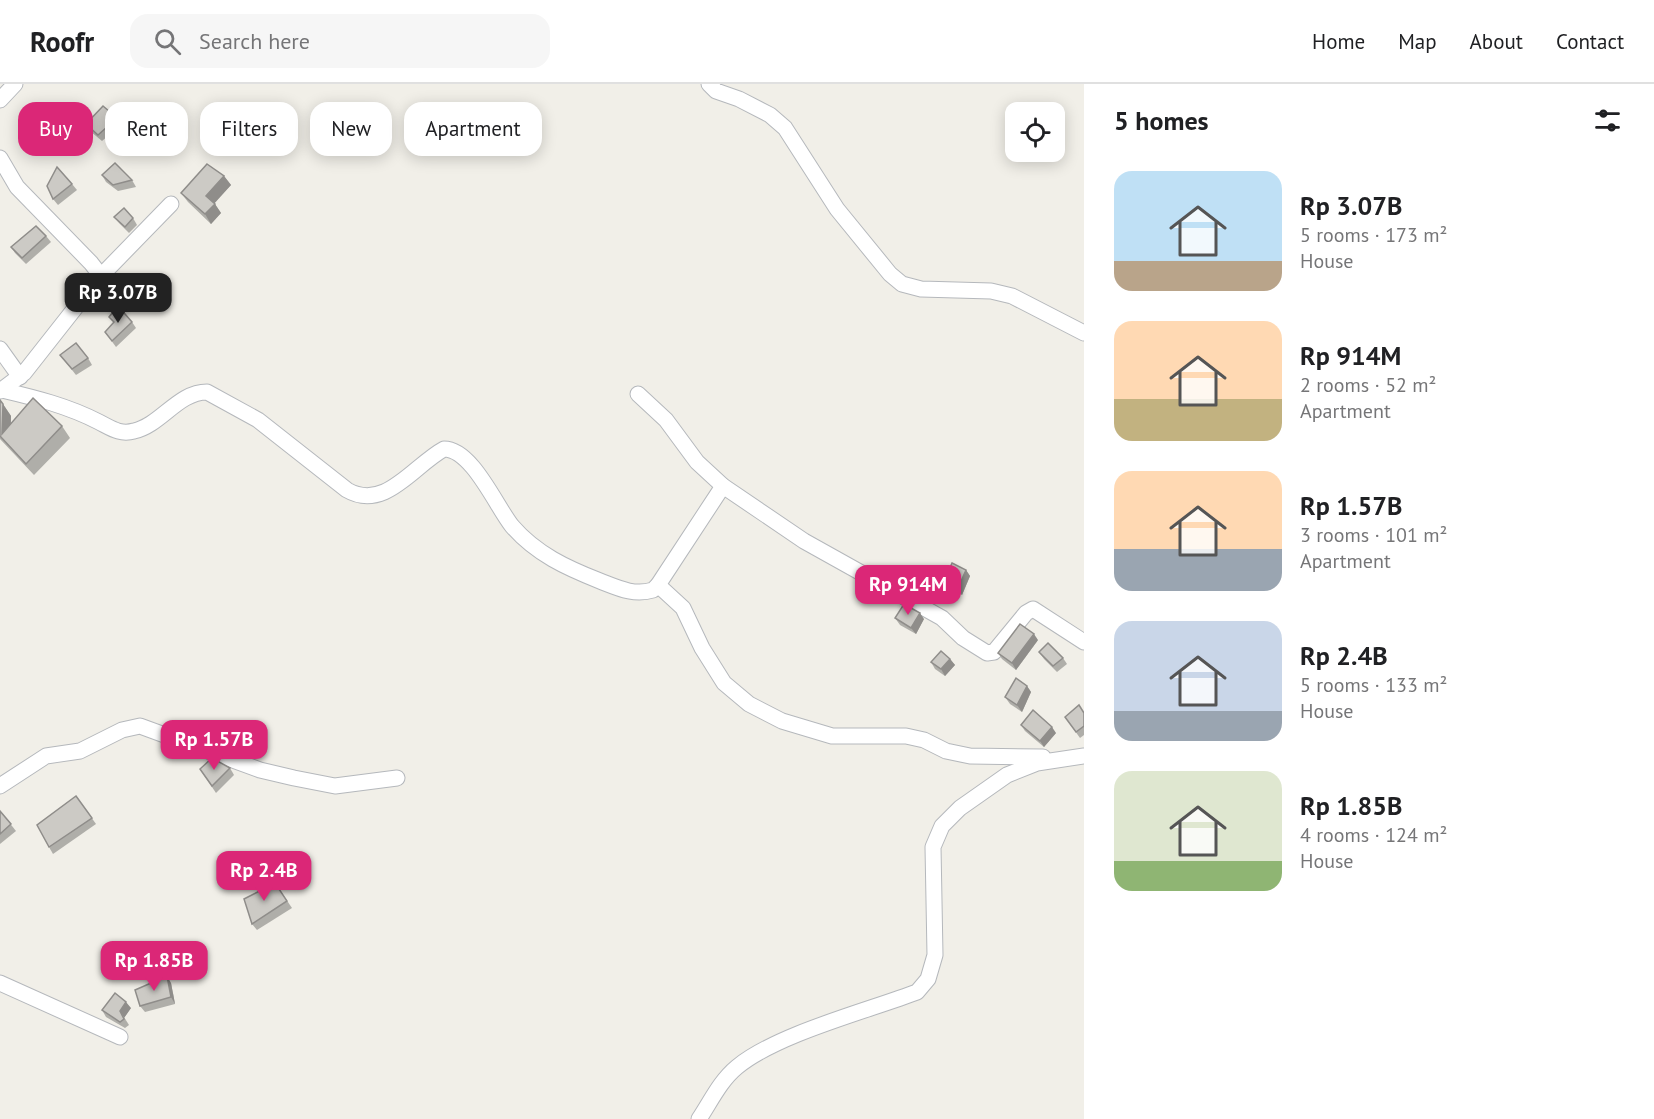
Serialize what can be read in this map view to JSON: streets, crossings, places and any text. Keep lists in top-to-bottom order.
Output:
{
  "page": {
    "header": "Roofr",
    "search": "Search here",
    "nav": [
      "Home",
      "Map",
      "About",
      "Contact"
    ],
    "heading": "5 homes",
    "chip": [
      "Buy",
      "Rent",
      "Filters",
      "New",
      "Apartment"
    ],
    "list": [
      {
        "name": "Rp 3.07B",
        "note": "5 rooms · 173 m² · House"
      },
      {
        "name": "Rp 914M",
        "note": "2 rooms · 52 m² · Apartment"
      },
      {
        "name": "Rp 1.57B",
        "note": "3 rooms · 101 m² · Apartment"
      },
      {
        "name": "Rp 2.4B",
        "note": "5 rooms · 133 m² · House"
      },
      {
        "name": "Rp 1.85B",
        "note": "4 rooms · 124 m² · House"
      }
    ],
    "price": [
      "Rp 3.07B",
      "Rp 914M",
      "Rp 1.57B",
      "Rp 2.4B",
      "Rp 1.85B"
    ]
  }
}
